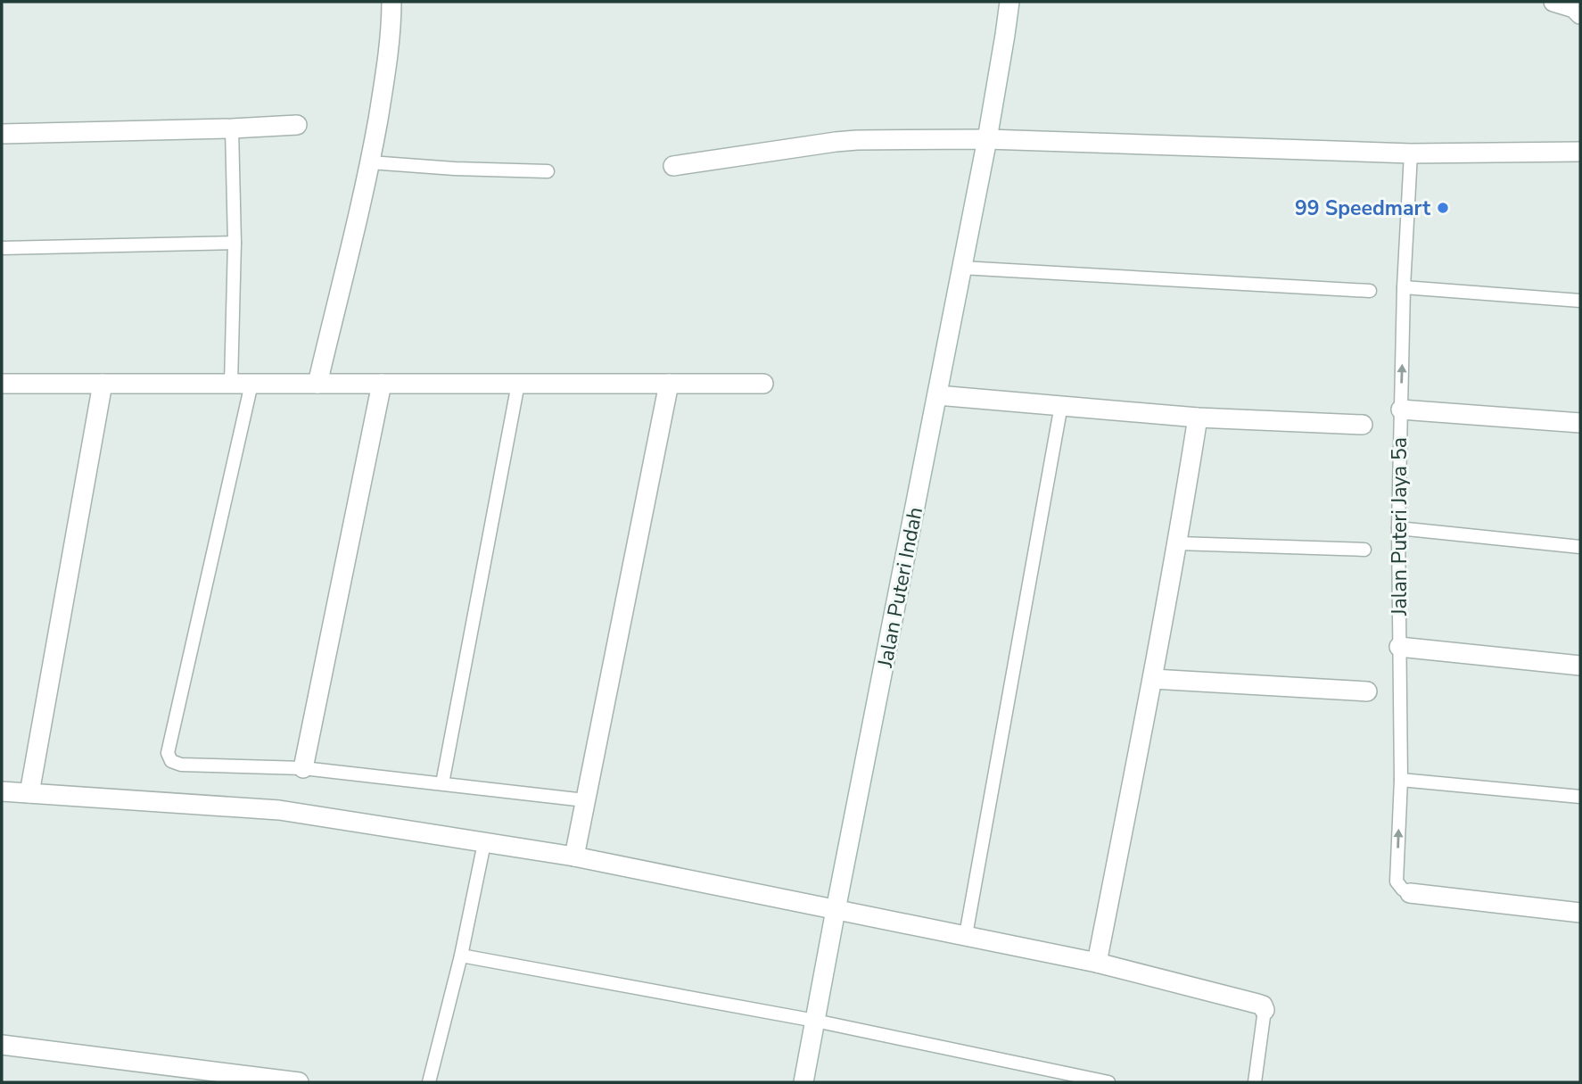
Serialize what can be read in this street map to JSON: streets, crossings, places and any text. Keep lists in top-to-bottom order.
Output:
{
  "streets": {
    "street": ["Jalan Puteri Indah"],
    "lane": ["Jalan Puteri Jaya 5a"]
  },
  "places": ["99 Speedmart"]
}
